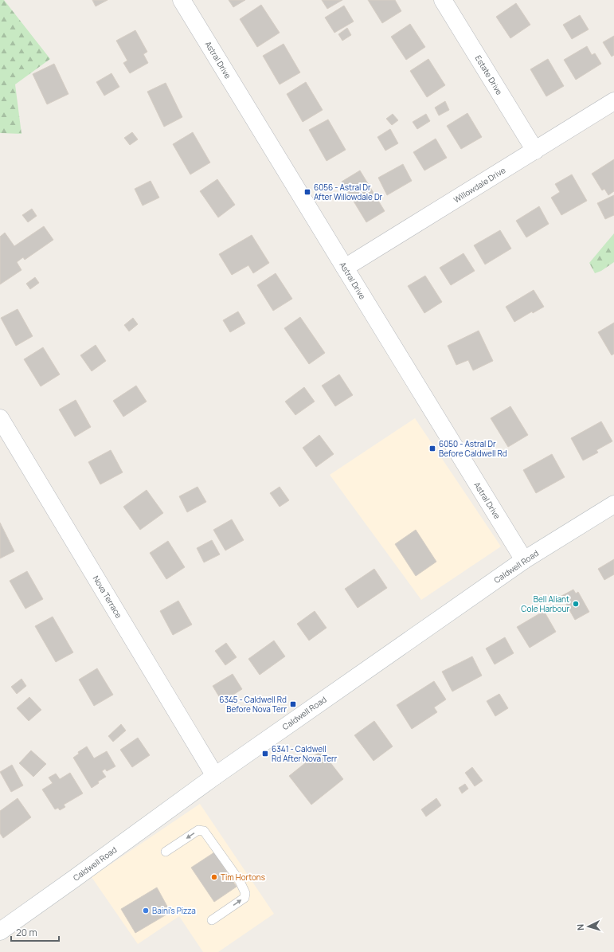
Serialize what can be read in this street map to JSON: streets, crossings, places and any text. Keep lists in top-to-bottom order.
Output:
{
  "streets": {
    "street": [
      "Astral Drive",
      "Estate Drive",
      "Willowdale Drive",
      "Caldwell Road",
      "Nova Terrace"
    ]
  },
  "crossings": [
    ["Astral Drive", "Willowdale Drive"],
    ["Astral Drive", "Caldwell Road"],
    ["Estate Drive", "Willowdale Drive"],
    ["Caldwell Road", "Nova Terrace"]
  ],
  "places": {
    "transit": [
      "6056 - Astral Dr After Willowdale Dr",
      "6050 - Astral Dr Before Caldwell Rd",
      "6345 - Caldwell Rd Before Nova Terr",
      "6341 - Caldwell Rd After Nova Terr"
    ],
    "other": ["Bell Aliant Cole Harbour", "Tim Hortons", "Baini's Pizza"]
  },
  "scale_bar": "20 m",
  "north": "left"
}
